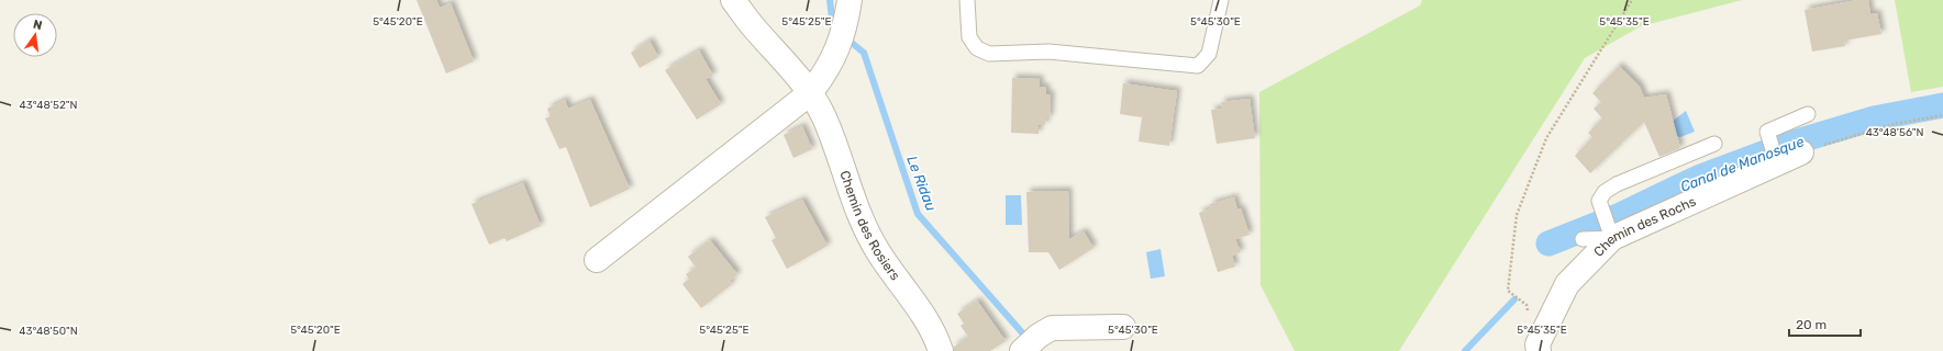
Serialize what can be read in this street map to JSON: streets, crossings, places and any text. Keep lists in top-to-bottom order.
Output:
{
  "streets": {
    "street": ["Chemin des Rosiers", "Chemin des Rochs"]
  },
  "water": ["Canal de Manosque", "Le Ridau"],
  "scale_bar": "20 m",
  "north": "top",
  "coordinates": [
    "5°45'20\"E",
    "5°45'25\"E",
    "5°45'30\"E",
    "5°45'35\"E",
    "43°48'52\"N",
    "43°48'56\"N",
    "43°48'50\"N"
  ]
}
